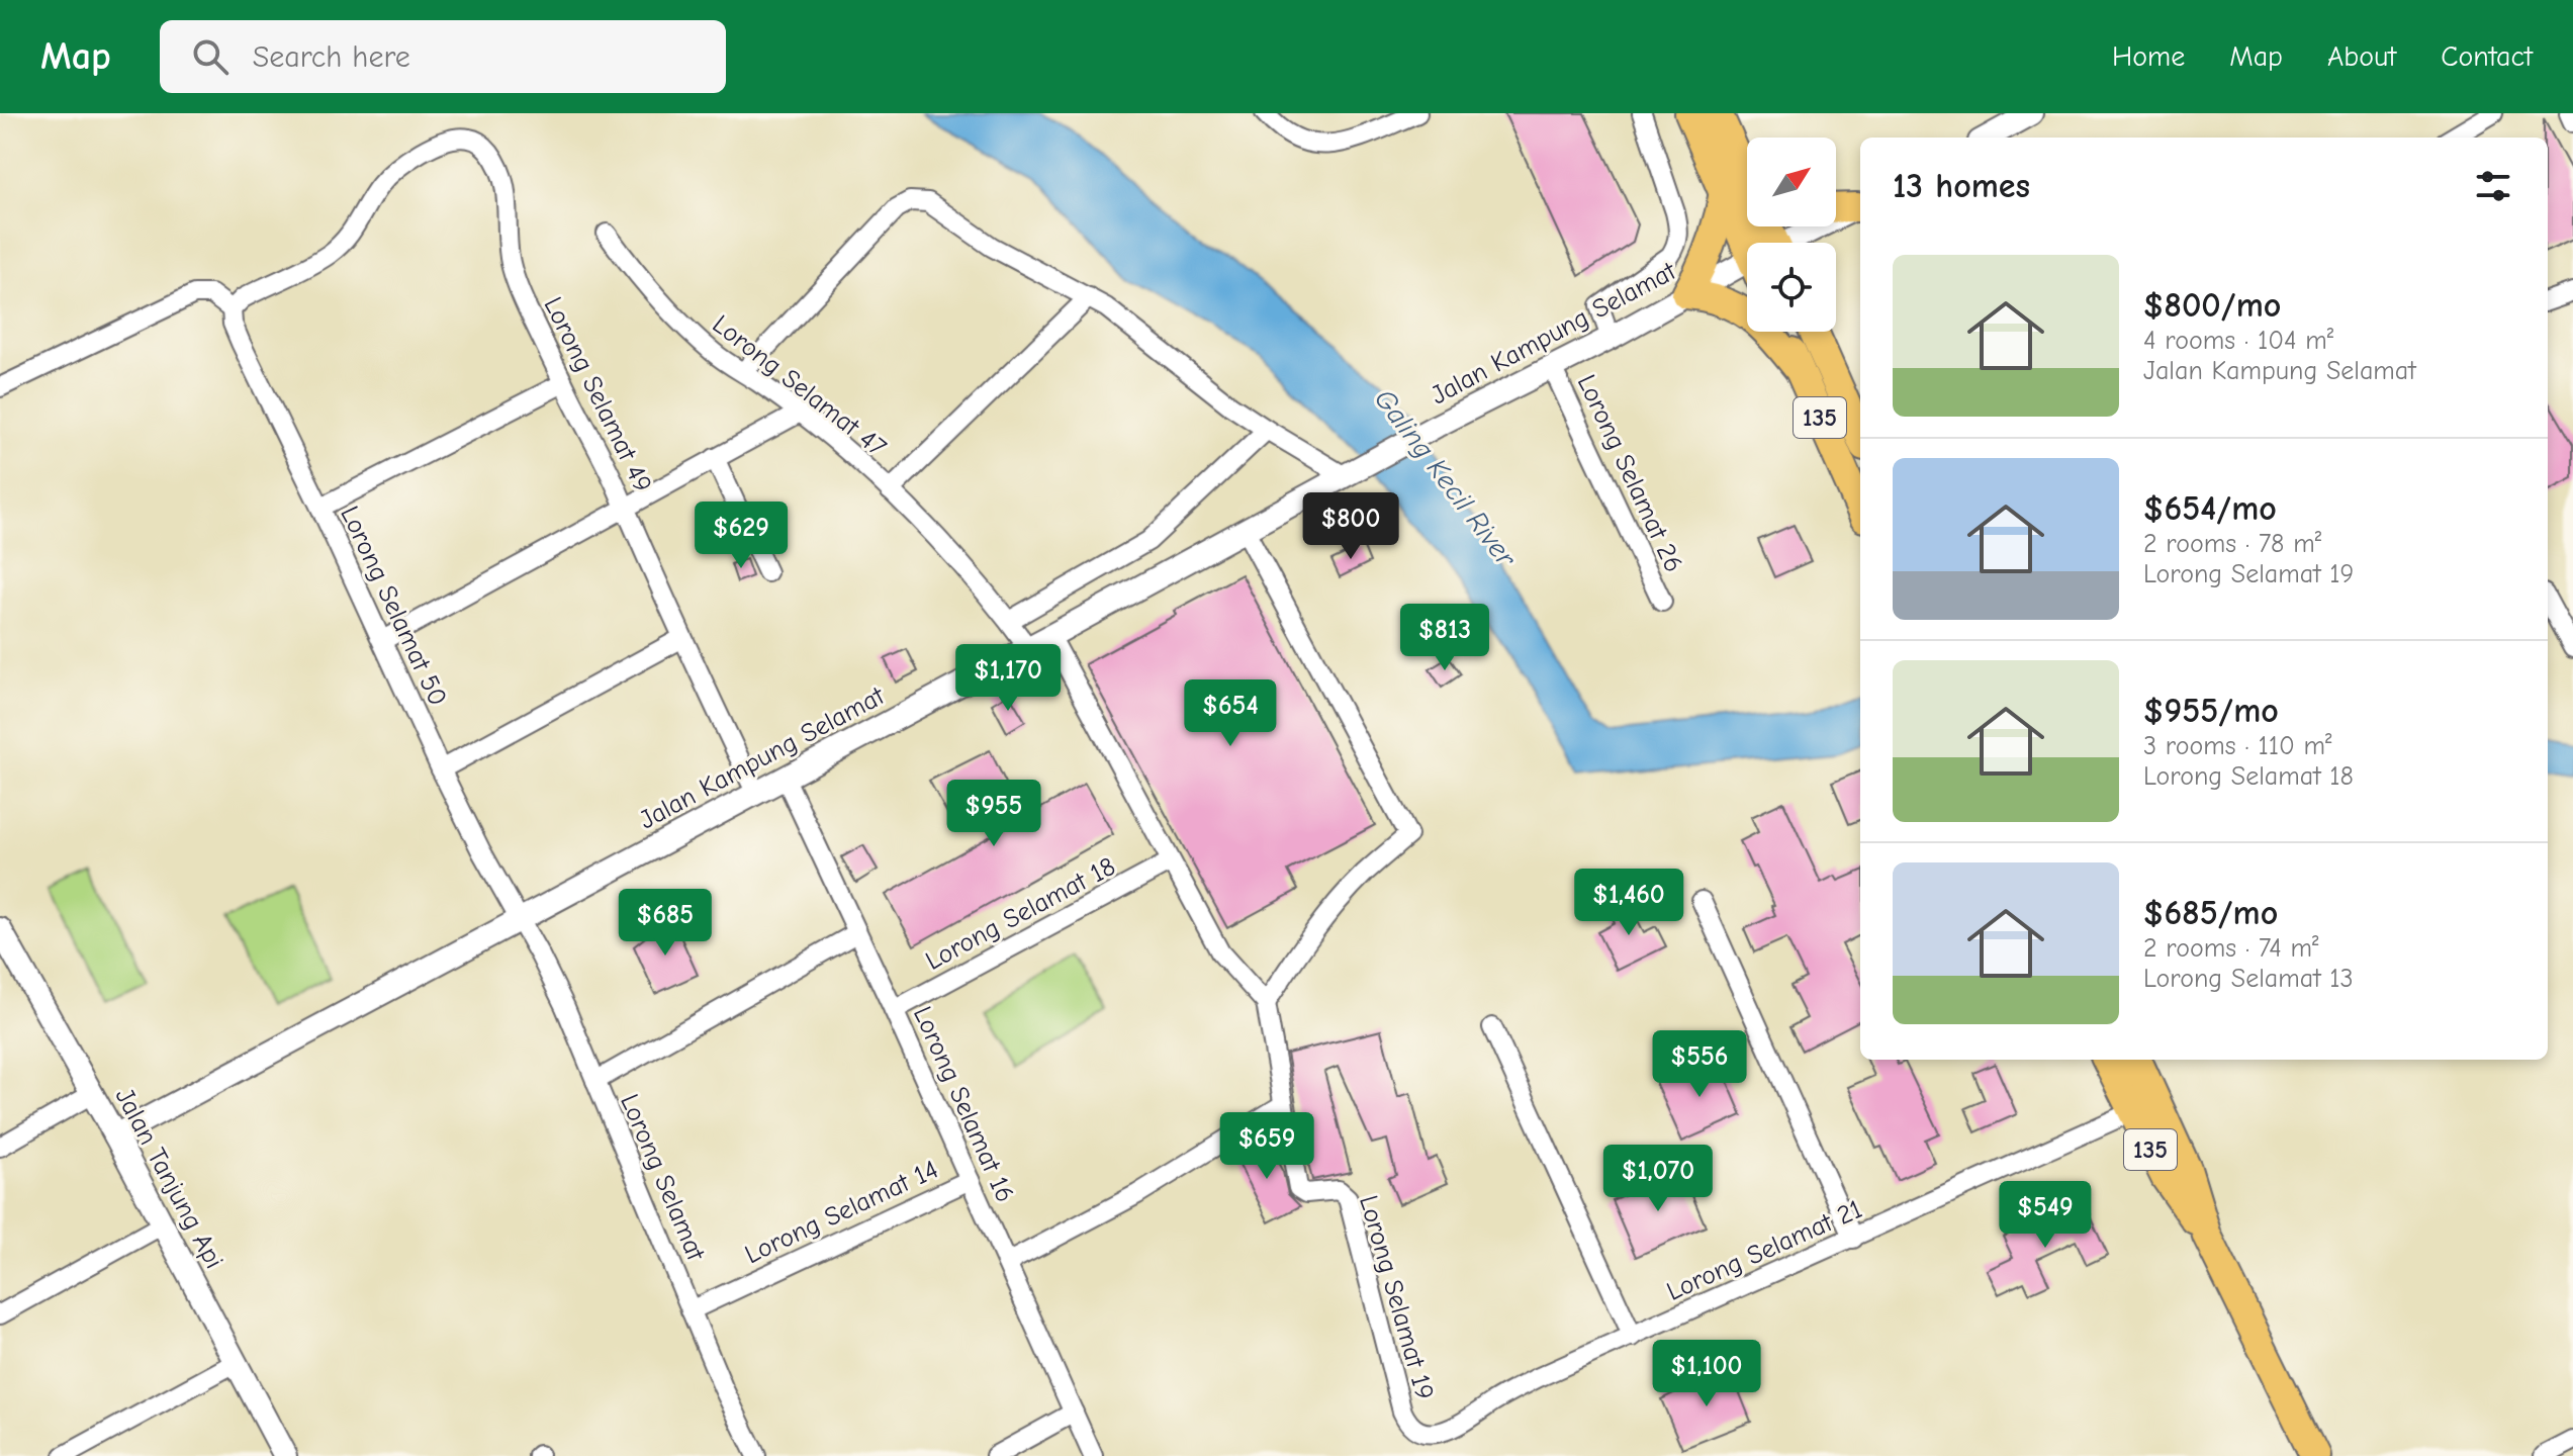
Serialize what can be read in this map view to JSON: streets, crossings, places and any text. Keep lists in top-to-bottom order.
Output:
{
  "streets": {
    "main road": ["135"],
    "street": [
      "Jalan Kampung Selamat",
      "Lorong Selamat 47",
      "Lorong Selamat 49",
      "Lorong Selamat 26",
      "Lorong Selamat 50",
      "Lorong Selamat 18",
      "Lorong Selamat 16",
      "Lorong Selamat",
      "Jalan Tanjung Api",
      "Lorong Selamat 14",
      "Lorong Selamat 21",
      "Lorong Selamat 19"
    ]
  },
  "crossings": [
    ["Jalan Kampung Selamat", "Lorong Selamat 47"],
    ["Jalan Kampung Selamat", "Lorong Selamat 49"],
    ["Jalan Kampung Selamat", "Lorong Selamat 26"],
    ["Jalan Kampung Selamat", "Lorong Selamat 50"],
    ["Jalan Kampung Selamat", "Lorong Selamat 16"],
    ["Jalan Kampung Selamat", "Lorong Selamat"],
    ["Jalan Kampung Selamat", "Jalan Tanjung Api"],
    ["Lorong Selamat 49", "Lorong Selamat 50"],
    ["135", "Lorong Selamat 21"],
    ["Lorong Selamat 50", "Lorong Selamat"],
    ["Lorong Selamat 18", "Lorong Selamat 16"],
    ["Lorong Selamat 16", "Lorong Selamat 14"],
    ["Lorong Selamat", "Lorong Selamat 14"],
    ["Lorong Selamat 21", "Lorong Selamat 19"]
  ],
  "water": ["Galing Kecil River"],
  "north": "top right",
  "page": {
    "header": "Map",
    "search": "Search here",
    "nav": [
      "Home",
      "Map",
      "About",
      "Contact"
    ],
    "heading": "13 homes",
    "list": [
      {
        "name": "$800/mo",
        "note": "4 rooms · 104 m² · Jalan Kampung Selamat"
      },
      {
        "name": "$654/mo",
        "note": "2 rooms · 78 m² · Lorong Selamat 19"
      },
      {
        "name": "$955/mo",
        "note": "3 rooms · 110 m² · Lorong Selamat 18"
      },
      {
        "name": "$685/mo",
        "note": "2 rooms · 74 m² · Lorong Selamat 13"
      }
    ],
    "price": [
      "$800",
      "$629",
      "$813",
      "$1,170",
      "$654",
      "$955",
      "$1,460",
      "$685",
      "$556",
      "$659",
      "$1,070",
      "$549",
      "$1,100"
    ]
  }
}
